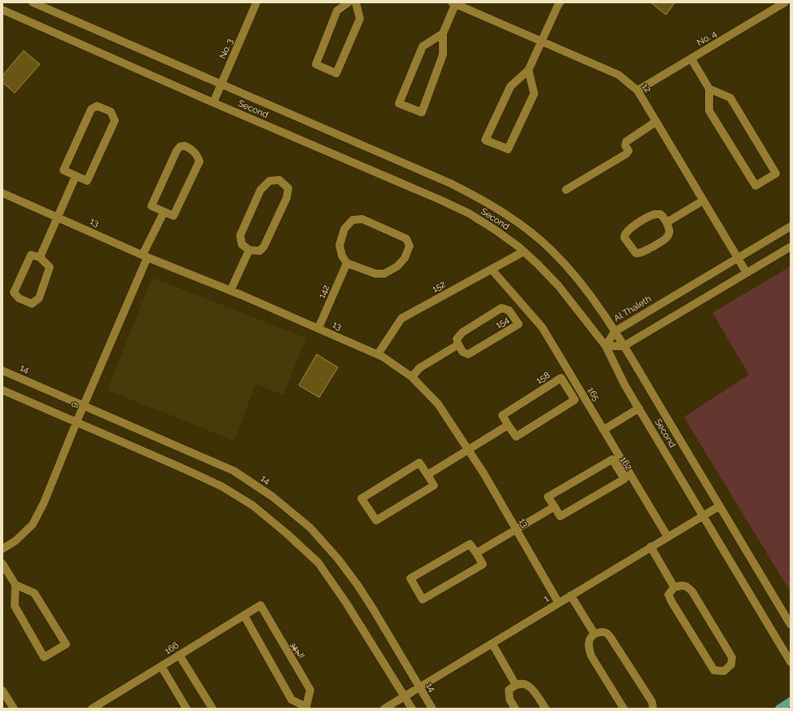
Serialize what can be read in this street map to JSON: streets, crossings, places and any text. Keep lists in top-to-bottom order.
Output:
{
  "streets": {
    "street": [
      "No. 4",
      "No. 3",
      "12",
      "Second",
      "13",
      "152",
      "142",
      "Al Thaleth",
      "154",
      "14",
      "158",
      "165",
      "9",
      "162",
      "1",
      "166",
      "الجهو"
    ]
  },
  "crossings": [
    ["No. 4", "12"],
    ["No. 3", "Second"],
    ["12", "Al Thaleth"],
    ["Second", "152"],
    ["Second", "Al Thaleth"],
    ["Second", "1"],
    ["13", "152"],
    ["13", "142"],
    ["13", "9"],
    ["13", "1"],
    ["152", "165"],
    ["14", "9"],
    ["14", "1"],
    ["165", "1"],
    ["166", "الجهو"]
  ]
}
